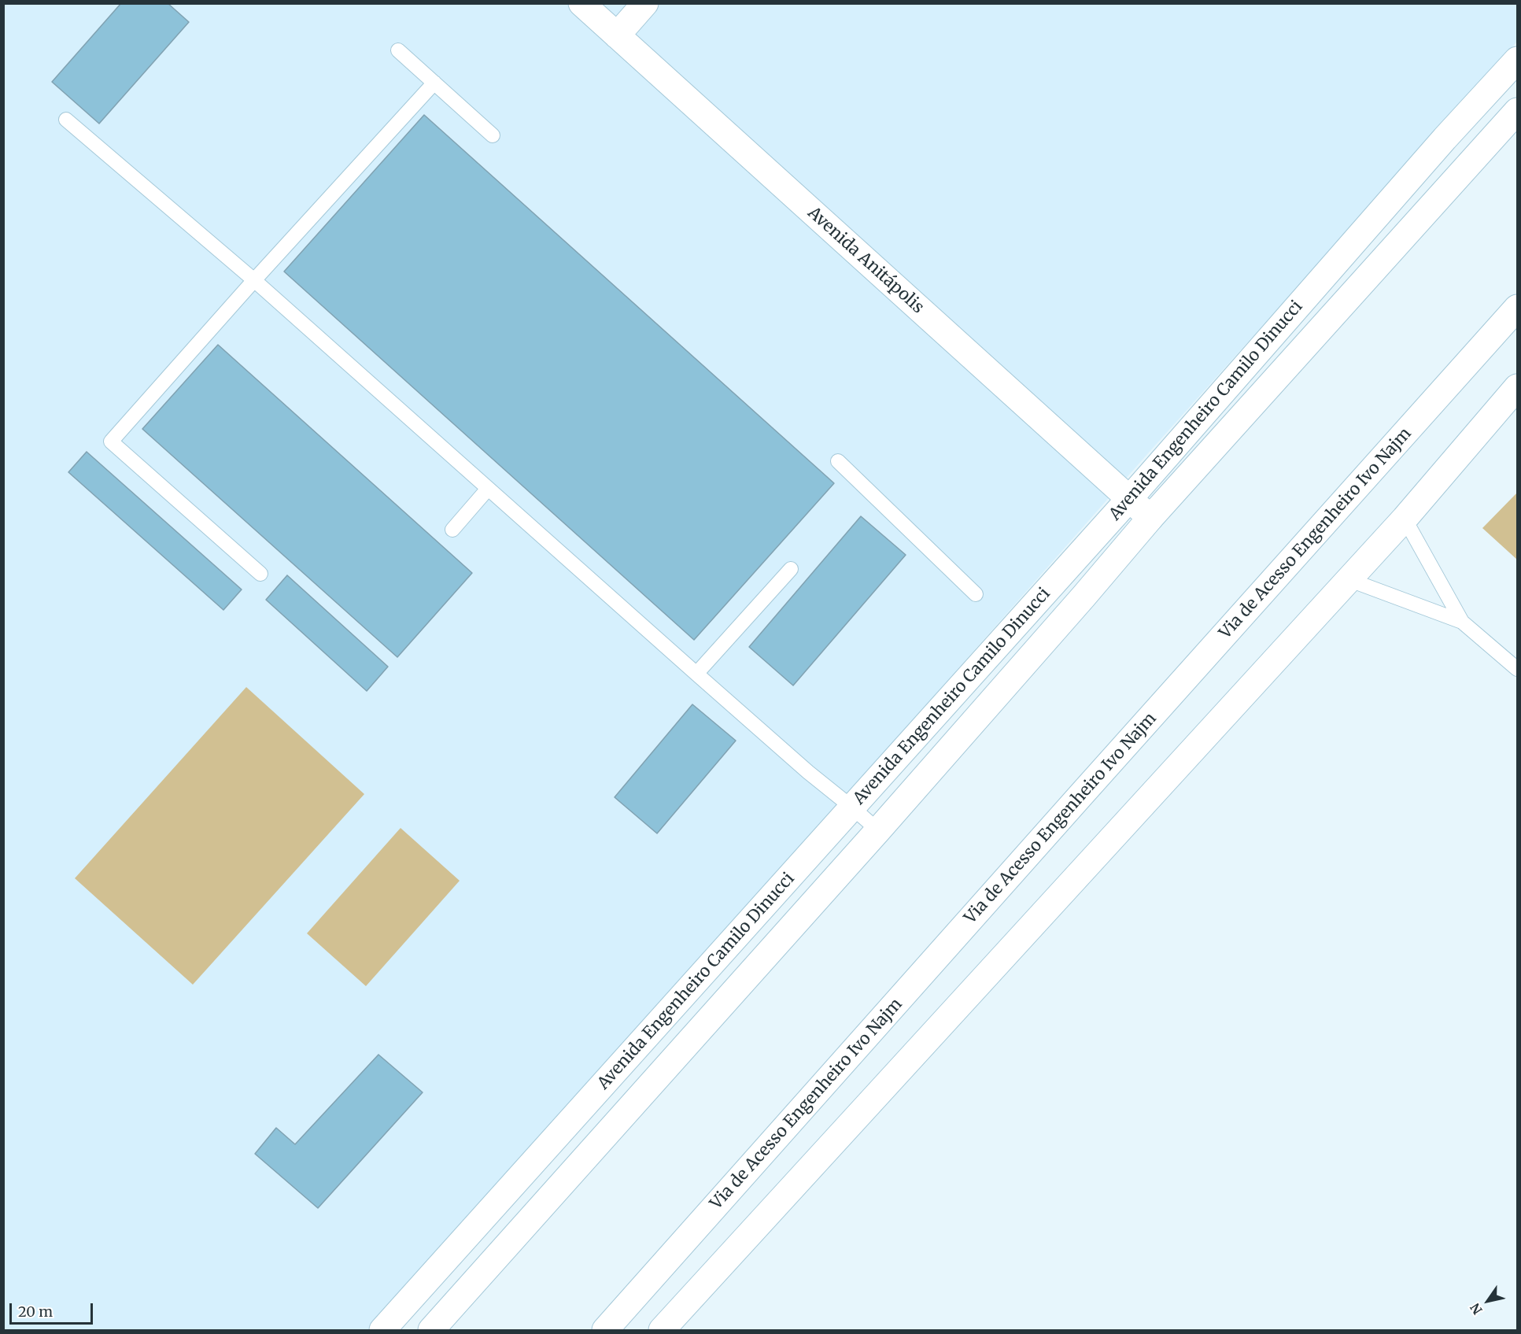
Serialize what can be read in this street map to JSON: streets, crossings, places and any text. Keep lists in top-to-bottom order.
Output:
{
  "streets": {
    "street": ["Avenida Anitápolis", "Avenida Engenheiro Camilo Dinucci", "Via de Acesso Engenheiro Ivo Najm"]
  },
  "crossings": [
    ["Avenida Anitápolis", "Avenida Engenheiro Camilo Dinucci"]
  ],
  "scale_bar": "20 m",
  "north": "bottom left"
}
